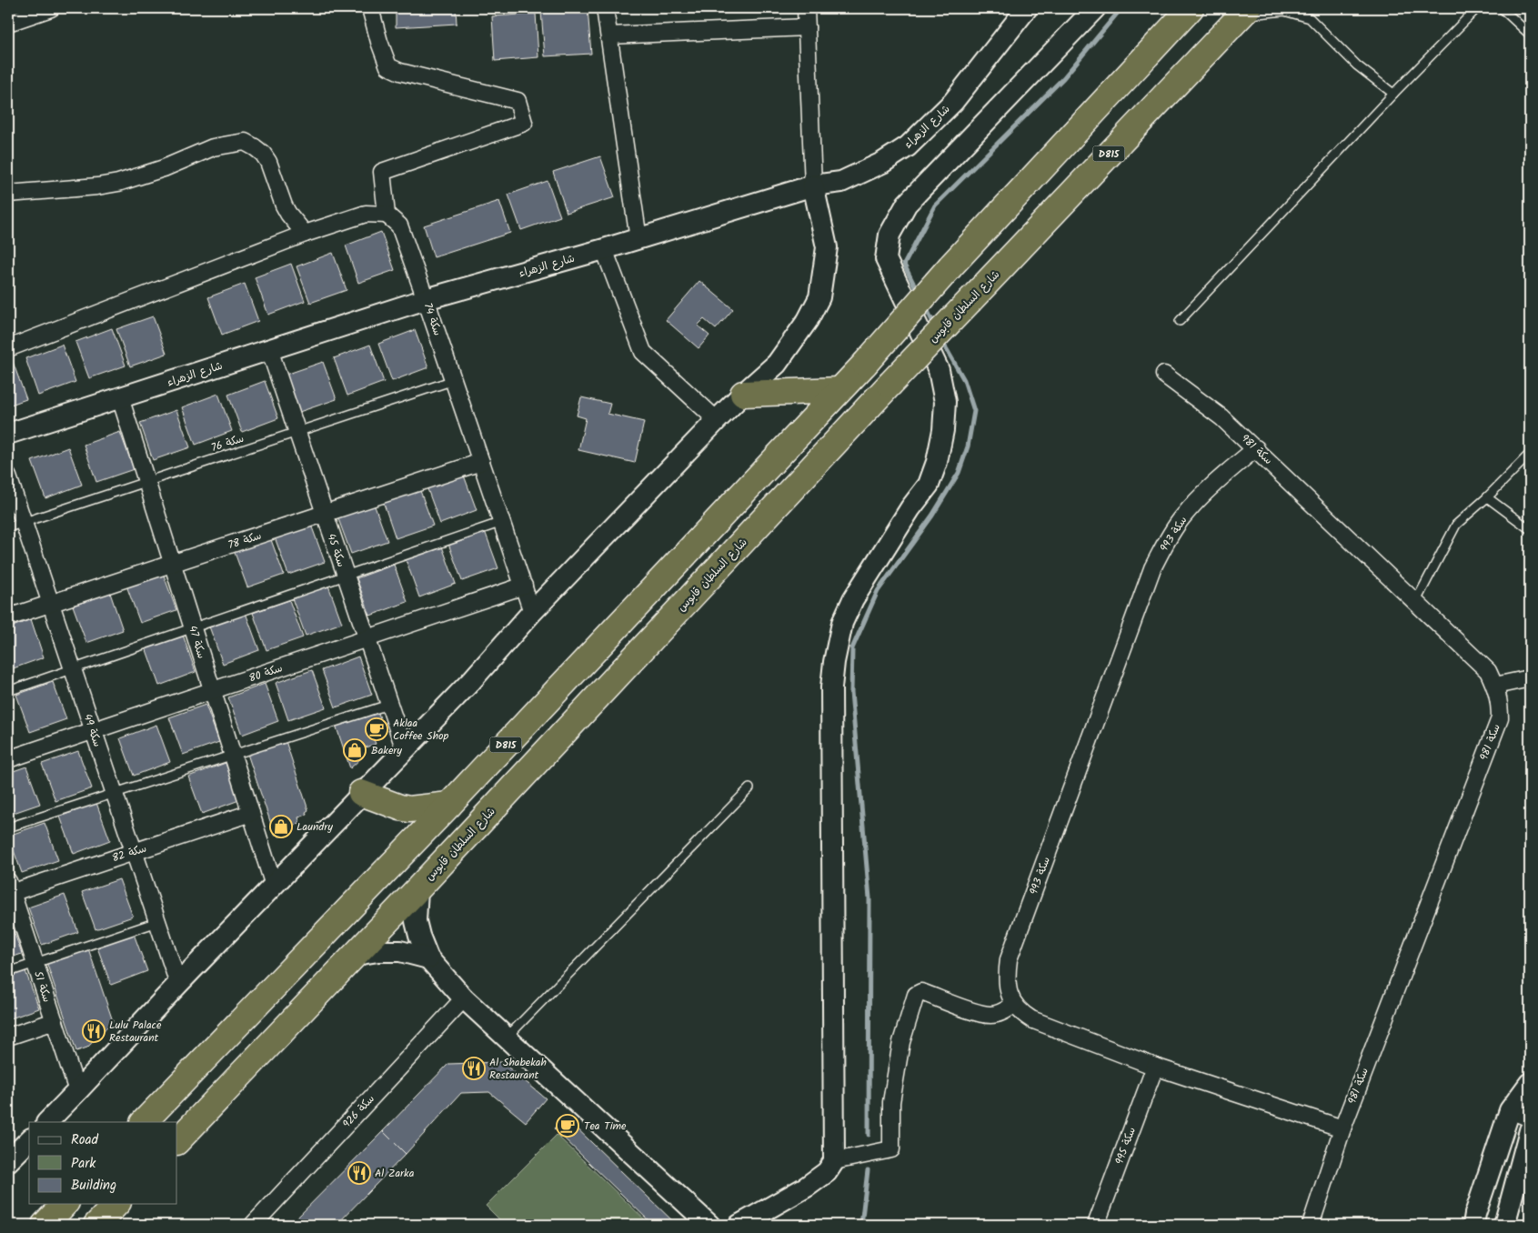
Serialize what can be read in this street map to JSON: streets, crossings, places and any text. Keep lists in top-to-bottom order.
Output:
{
  "streets": {
    "highway": ["D815", "شارع السلطان قابوس"],
    "street": [
      "شارع الزهراء",
      "سكة 74",
      "سكة 981",
      "سكة 993",
      "سكة 78",
      "سكة 45",
      "سكة 47",
      "سكة 80",
      "سكة 49",
      "سكة 82",
      "سكة 51",
      "سكة 926",
      "سكة 995"
    ],
    "lane": ["سكة 76"]
  },
  "crossings": [
    ["شارع الزهراء", "سكة 74"],
    ["شارع الزهراء", "سكة 45"],
    ["شارع الزهراء", "سكة 47"],
    ["سكة 74", "سكة 76"],
    ["سكة 74", "سكة 78"],
    ["سكة 74", "سكة 80"],
    ["سكة 76", "سكة 45"],
    ["سكة 76", "سكة 47"],
    ["سكة 76", "سكة 49"],
    ["سكة 981", "سكة 993"],
    ["سكة 78", "سكة 45"],
    ["سكة 78", "سكة 47"],
    ["سكة 78", "سكة 49"],
    ["سكة 45", "سكة 80"],
    ["سكة 47", "سكة 80"],
    ["سكة 47", "سكة 82"],
    ["سكة 80", "سكة 49"],
    ["سكة 49", "سكة 82"],
    ["سكة 82", "سكة 51"]
  ],
  "places": {
    "cafe": ["Aklaa Coffee Shop", "Tea Time"],
    "shop": ["Bakery", "Laundry"],
    "restaurant": ["Lulu Palace Restaurant", "Al Shabekah Restaurant", "Al Zarka"]
  },
  "legend": ["Road", "Park", "Building"]
}
